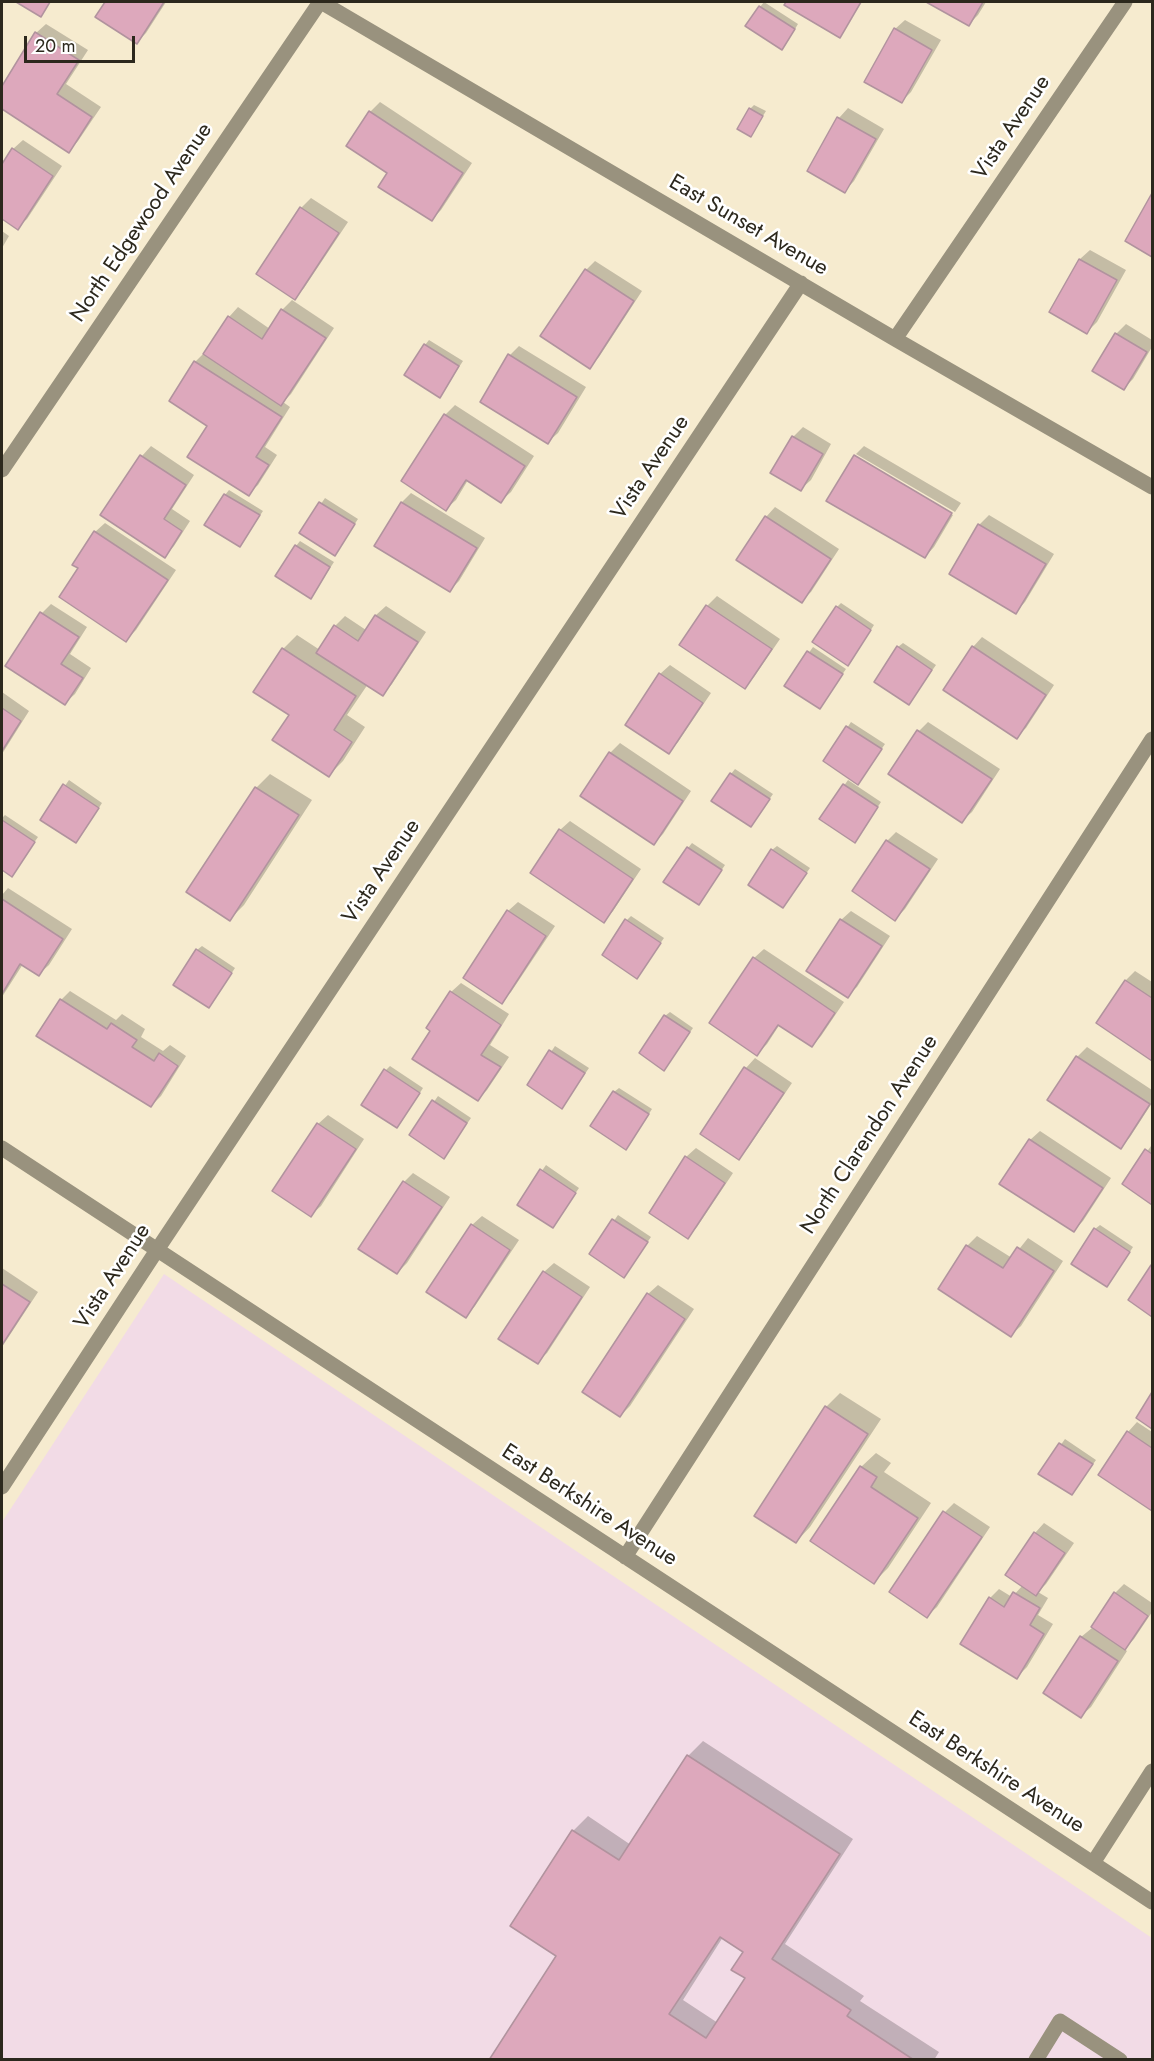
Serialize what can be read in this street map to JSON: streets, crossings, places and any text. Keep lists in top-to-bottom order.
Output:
{
  "streets": {
    "street": [
      "Vista Avenue",
      "North Edgewood Avenue",
      "East Sunset Avenue",
      "North Clarendon Avenue",
      "East Berkshire Avenue"
    ]
  },
  "crossings": [
    ["Vista Avenue", "East Sunset Avenue"],
    ["Vista Avenue", "East Berkshire Avenue"],
    ["North Edgewood Avenue", "East Sunset Avenue"],
    ["North Clarendon Avenue", "East Berkshire Avenue"]
  ],
  "scale_bar": "20 m"
}
